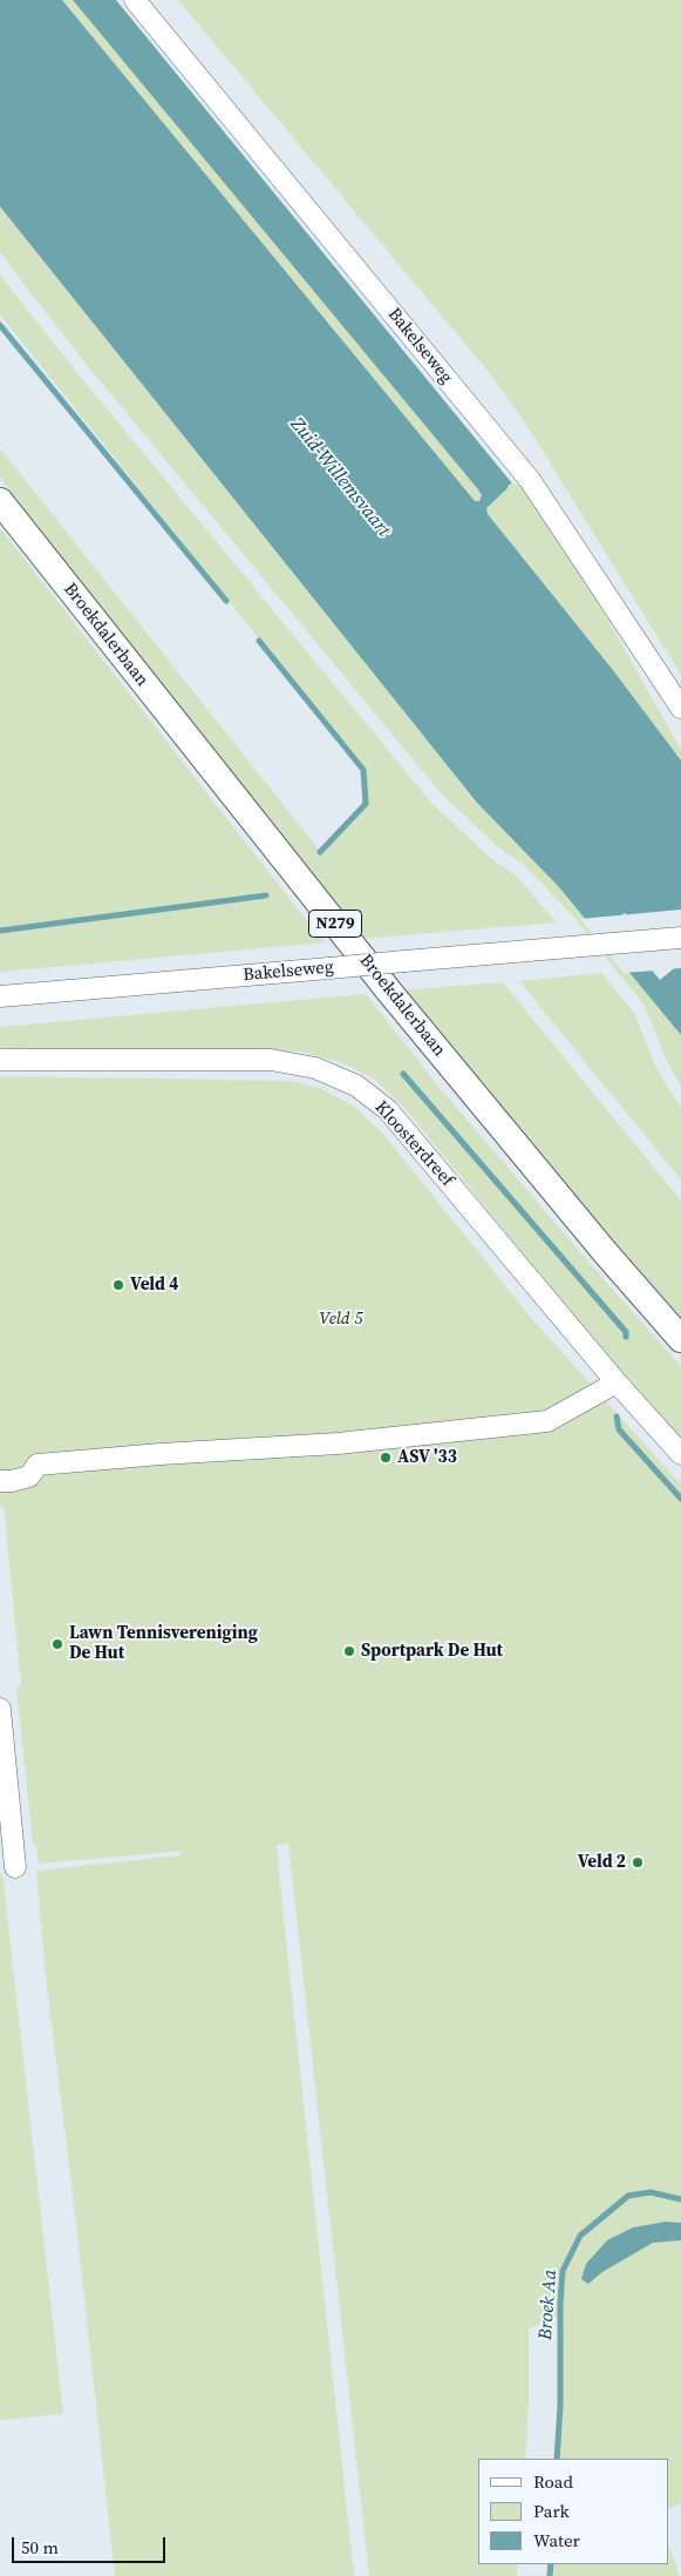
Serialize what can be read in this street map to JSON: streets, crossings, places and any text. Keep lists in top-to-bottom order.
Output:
{
  "streets": {
    "main road": ["Broekdalerbaan", "N279"],
    "street": ["Bakelseweg", "Kloosterdreef"]
  },
  "water": ["Zuid-Willemsvaart", "Broek Aa"],
  "parks": ["Veld 5"],
  "places": [
    "Veld 4",
    "ASV '33",
    "Lawn Tennisvereniging De Hut",
    "Sportpark De Hut",
    "Veld 2"
  ],
  "legend": ["Road", "Park", "Water"],
  "scale_bar": "50 m"
}
